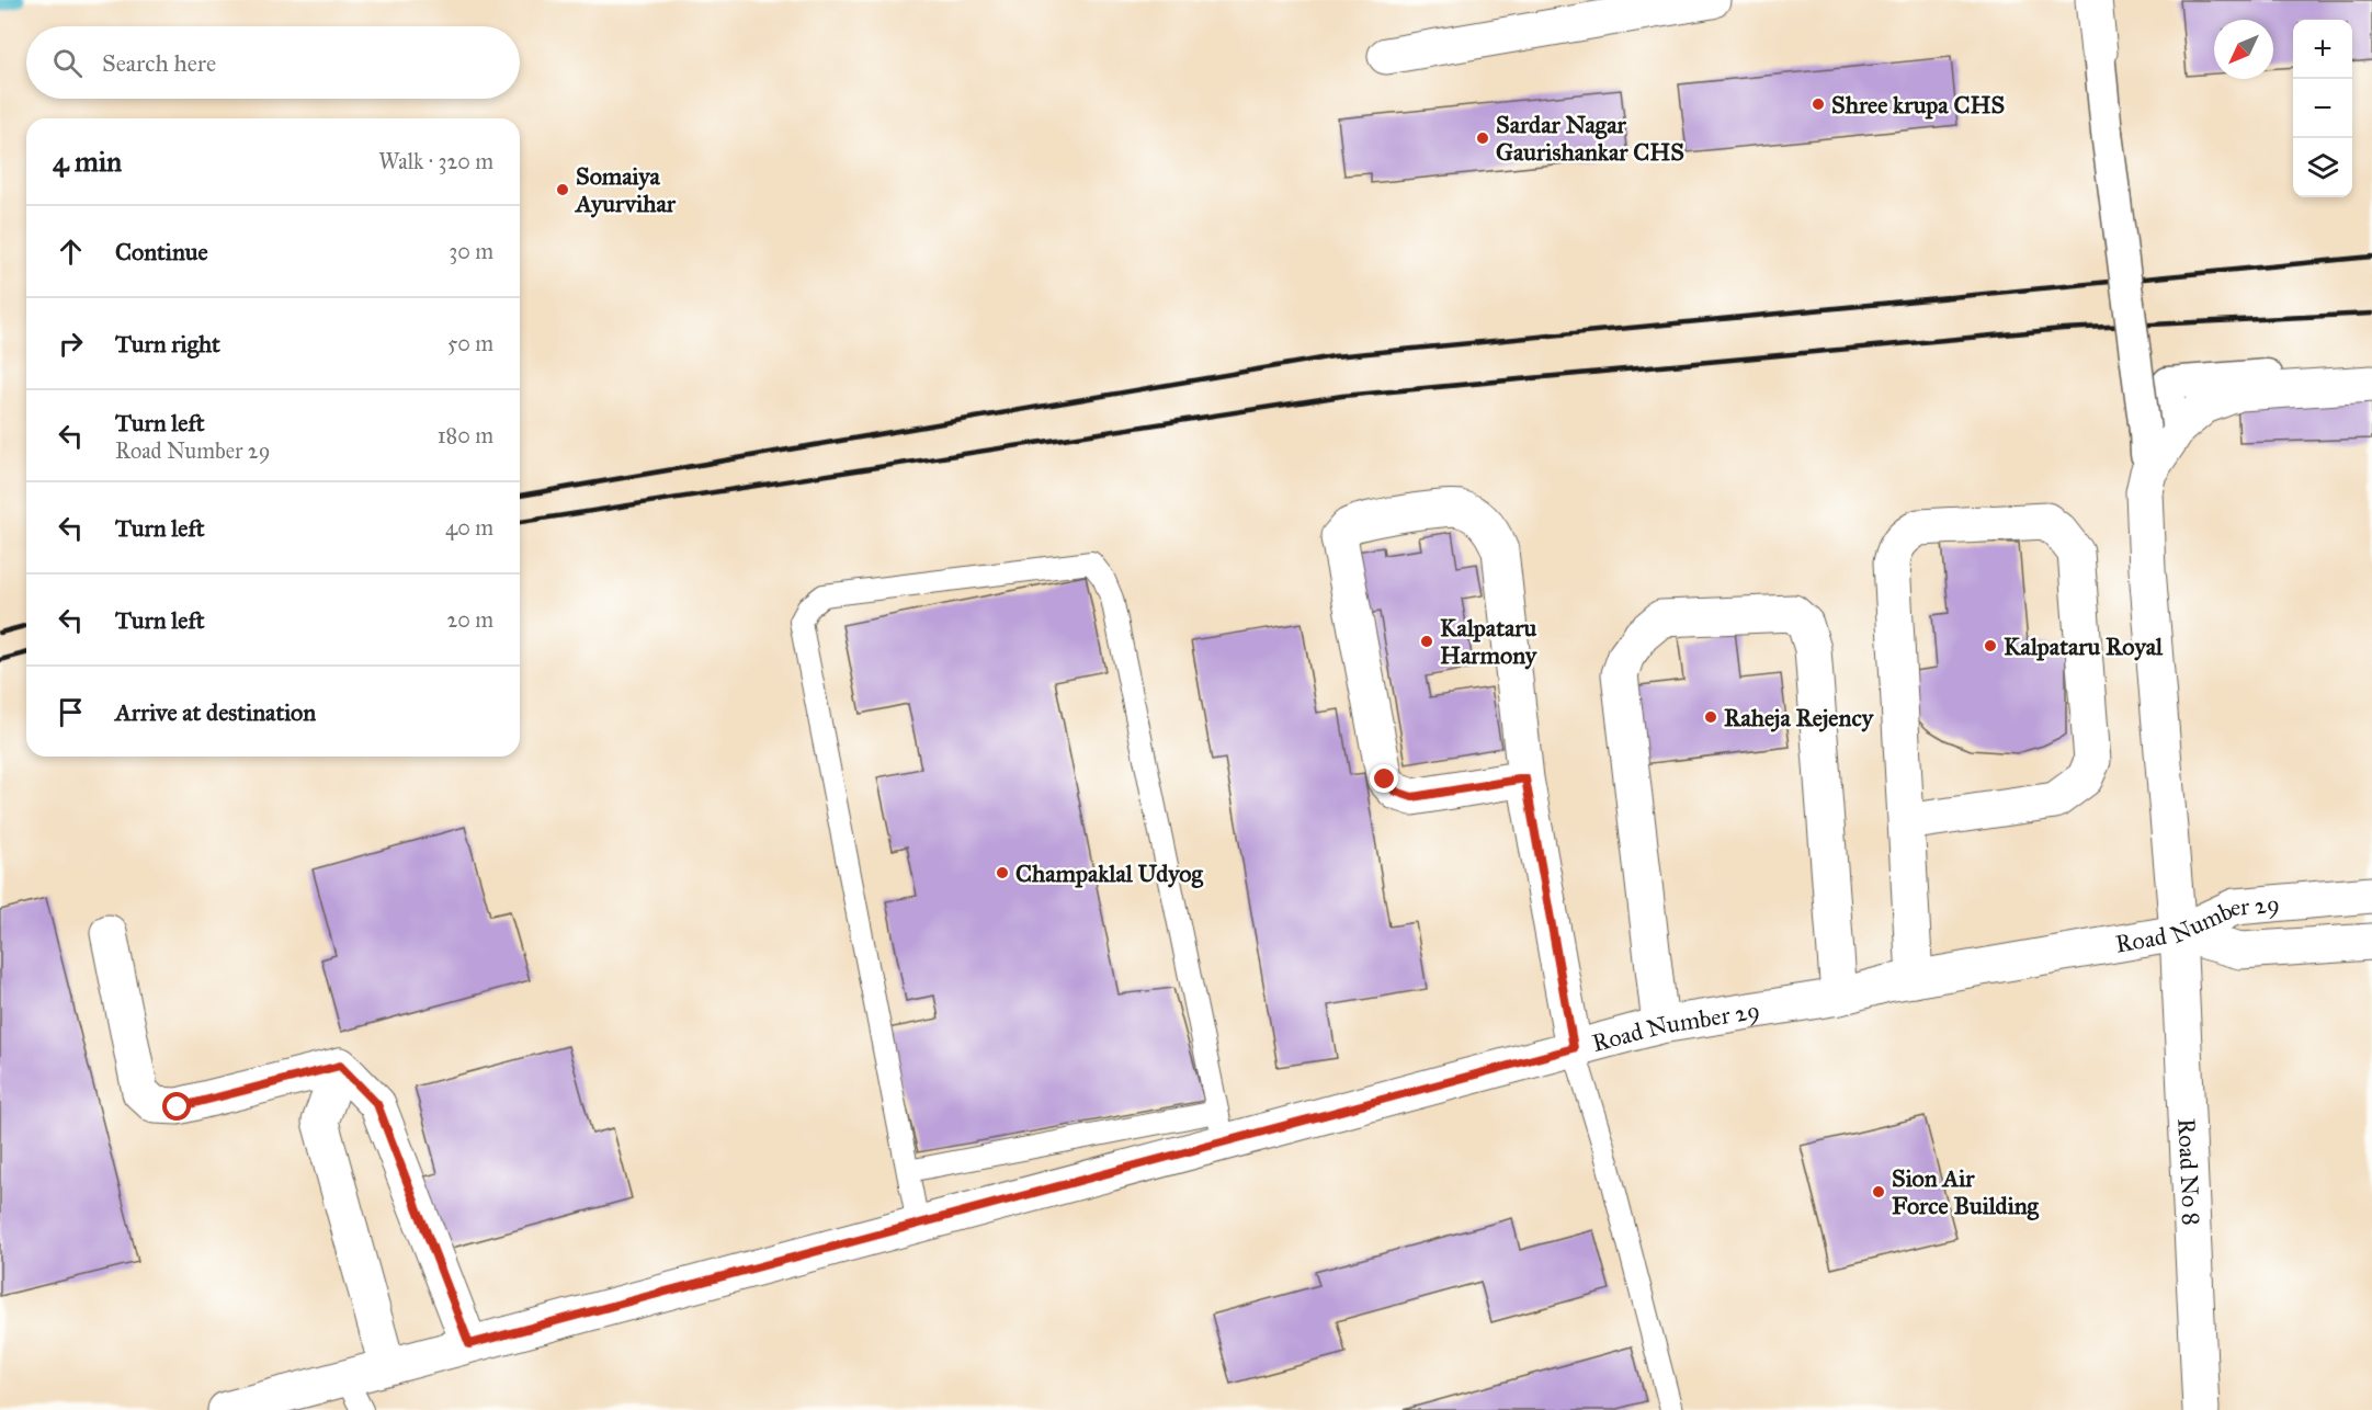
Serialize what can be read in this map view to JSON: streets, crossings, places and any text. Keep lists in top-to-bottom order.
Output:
{
  "streets": {
    "street": ["Road Number 29", "Road No 8"]
  },
  "crossings": [
    ["Road Number 29", "Road No 8"]
  ],
  "places": [
    "Shree krupa CHS",
    "Sardar Nagar Gaurishankar CHS",
    "Somaiya Ayurvihar",
    "Kalpataru Harmony",
    "Kalpataru Royal",
    "Raheja Rejency",
    "Champaklal Udyog",
    "Sion Air Force Building"
  ],
  "north": "bottom left",
  "page": {
    "map_buttons": ["+", "−"],
    "search": "Search here",
    "heading": ["4 min", "Walk · 320 m"],
    "list": [
      ["Continue", "30 m"],
      ["Turn right", "50 m"],
      ["Turn left", "Road Number 29", "180 m"],
      ["Turn left", "40 m"],
      ["Turn left", "20 m"],
      "Arrive at destination"
    ]
  }
}
